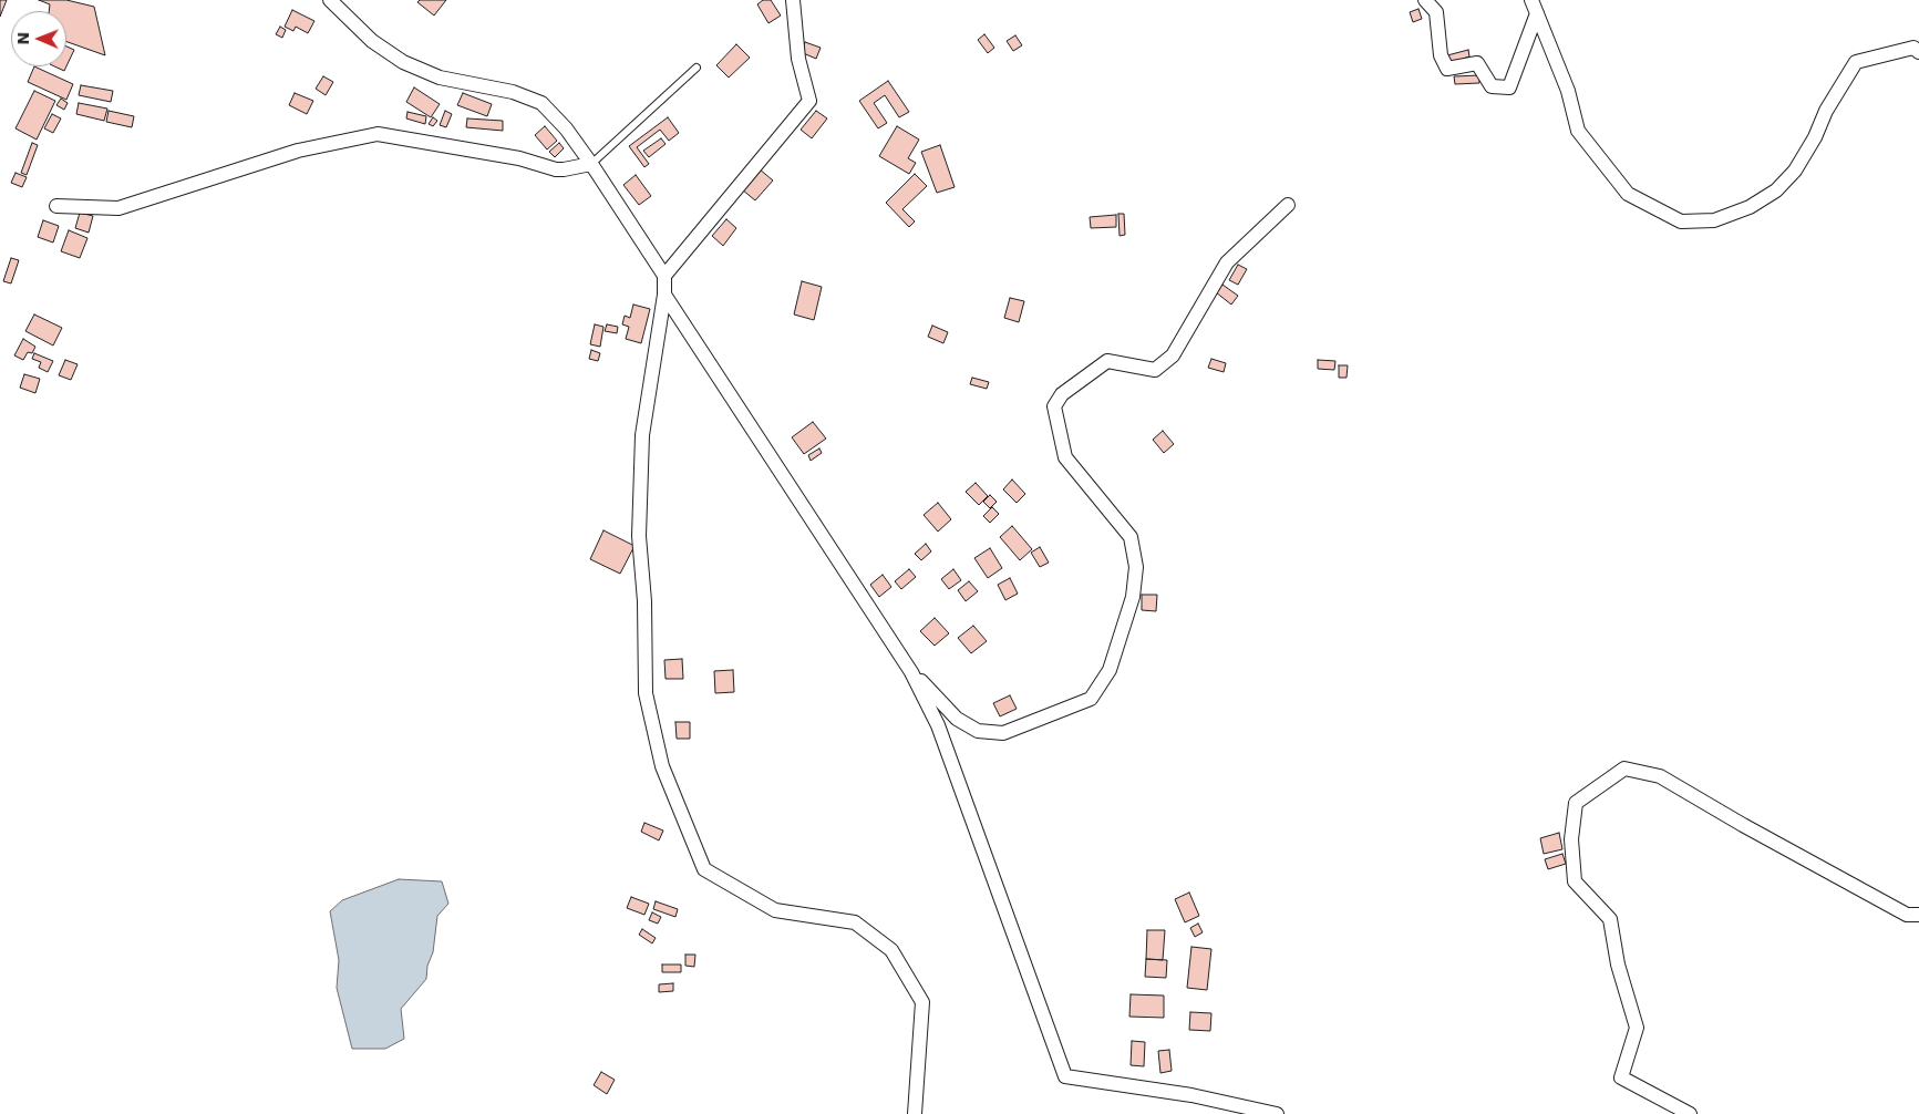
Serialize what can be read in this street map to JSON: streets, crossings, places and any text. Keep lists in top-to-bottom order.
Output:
{
  "north": "left"
}
